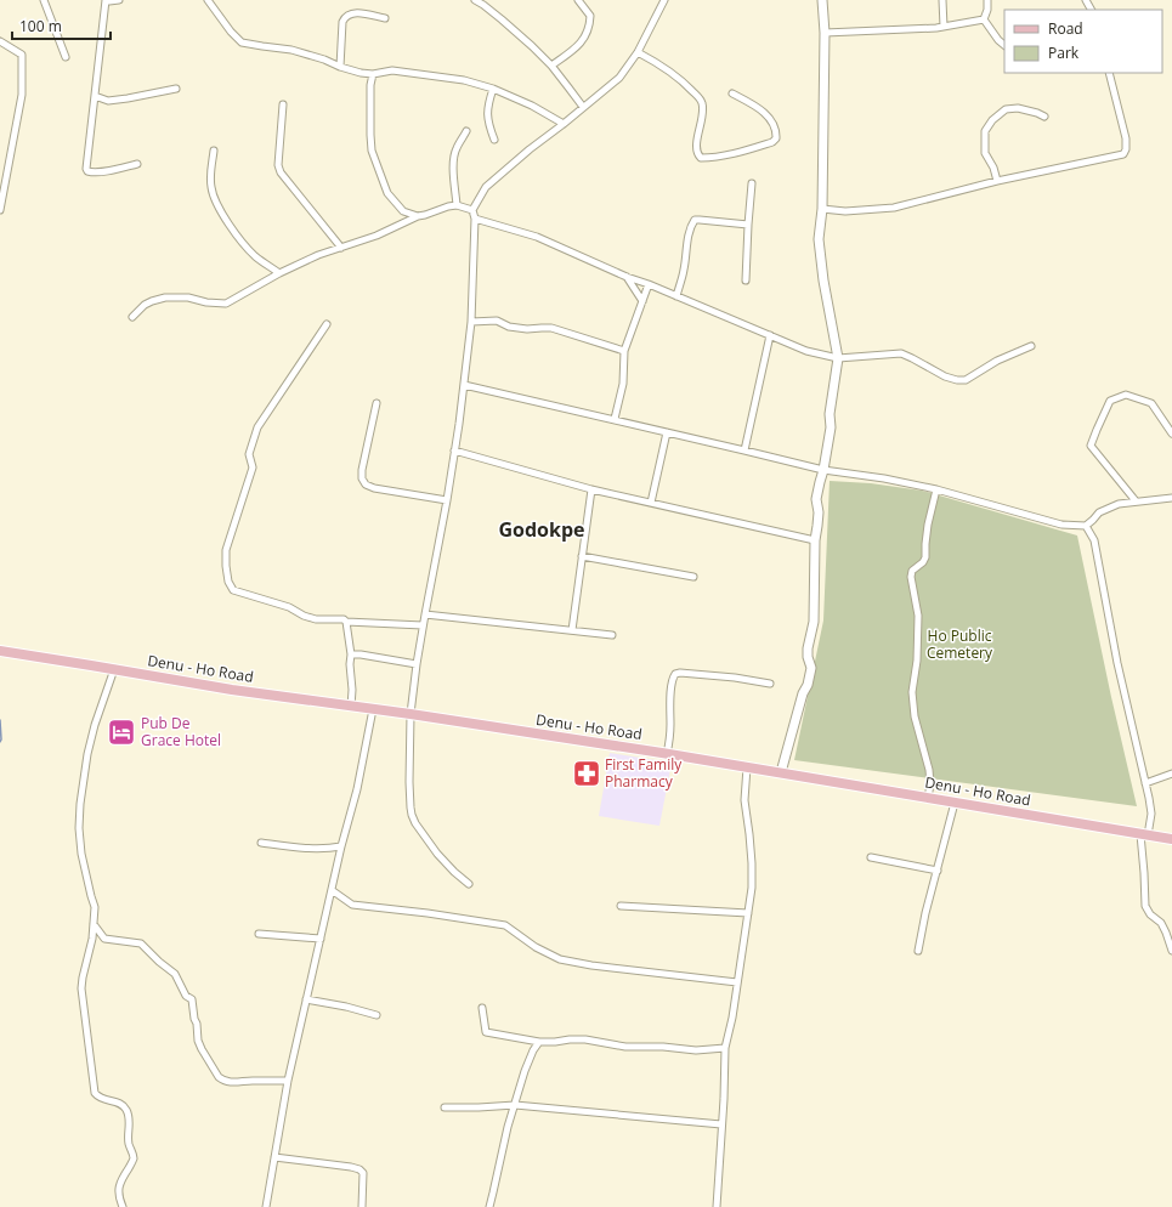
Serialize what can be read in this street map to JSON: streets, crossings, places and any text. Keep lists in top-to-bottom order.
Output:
{
  "streets": {
    "main road": ["Denu - Ho Road"]
  },
  "districts": ["Godokpe"],
  "parks": ["Ho Public Cemetery"],
  "places": {
    "hotel": ["Pub De Grace Hotel"],
    "pharmacy": ["First Family Pharmacy"]
  },
  "legend": ["Road", "Park"],
  "scale_bar": "100 m"
}
